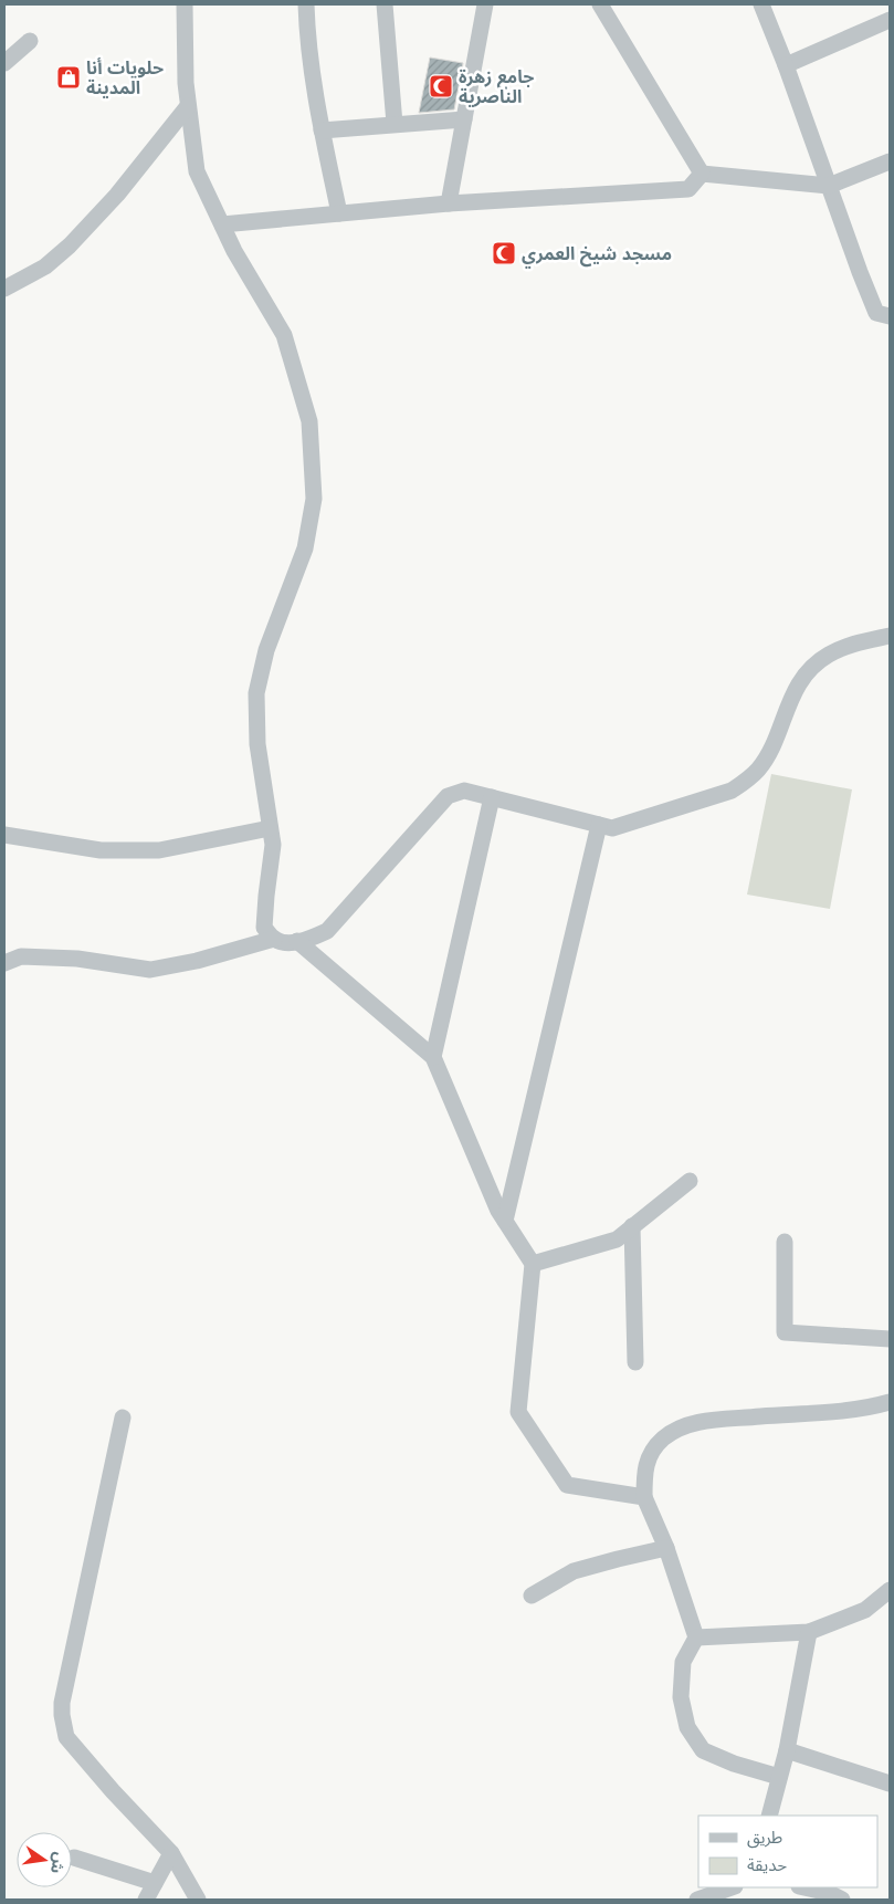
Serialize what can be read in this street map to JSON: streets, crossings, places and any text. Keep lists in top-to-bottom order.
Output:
{
  "places": {
    "shop": ["حلويات أنا المدينة"],
    "mosque": ["جامع زهرة الناصرية", "مسجد شيخ العمري"]
  },
  "legend": ["طريق", "حديقة"],
  "north": "right"
}
